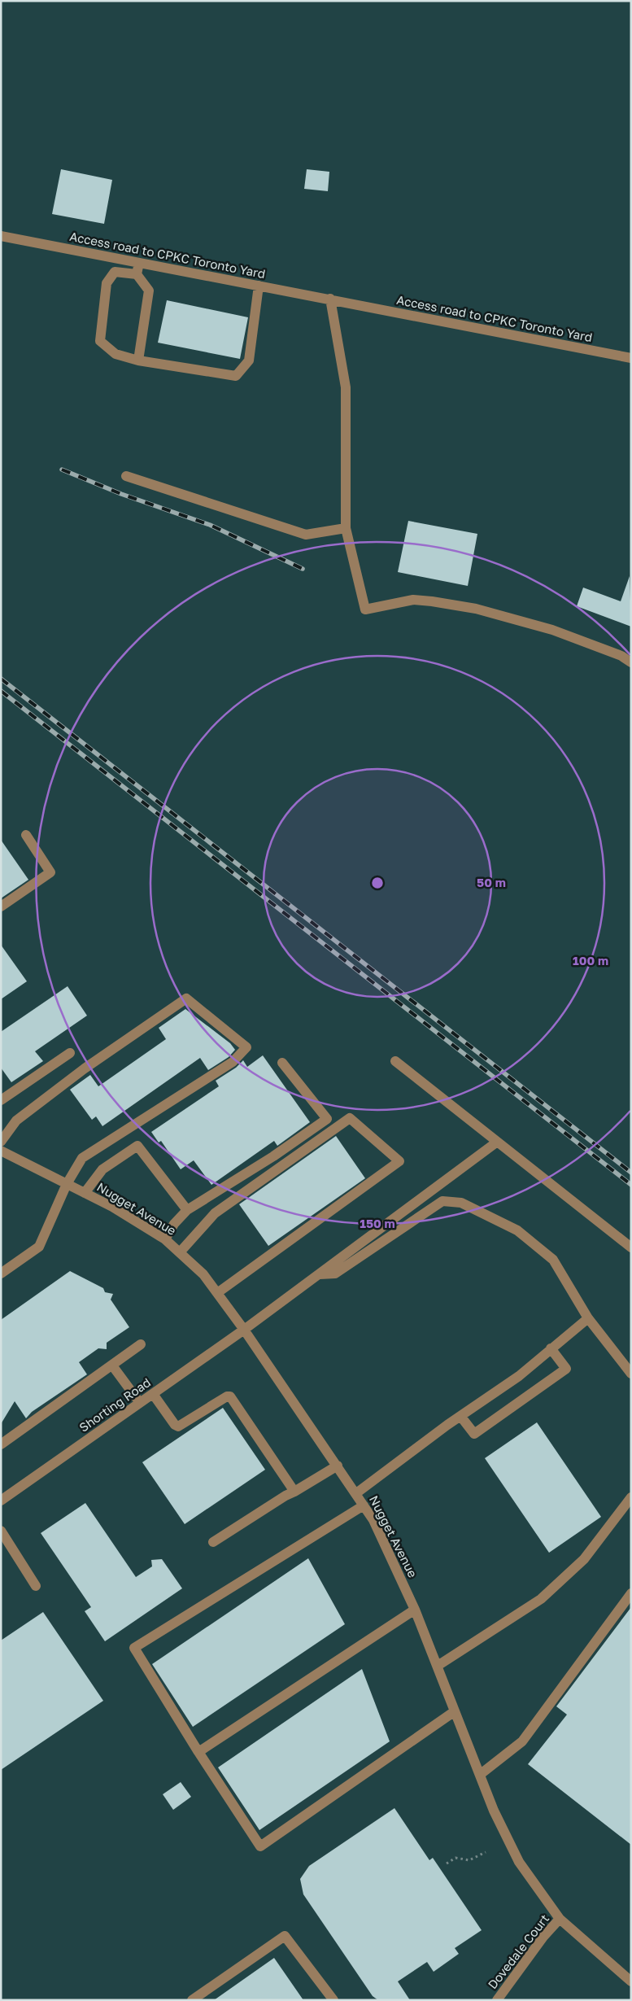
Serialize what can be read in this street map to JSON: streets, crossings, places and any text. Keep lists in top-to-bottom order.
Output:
{
  "streets": {
    "street": [
      "Access road to CPKC Toronto Yard",
      "Nugget Avenue",
      "Shorting Road",
      "Dovedale Court"
    ]
  },
  "crossings": [
    ["Nugget Avenue", "Shorting Road"],
    ["Nugget Avenue", "Dovedale Court"]
  ],
  "rings": ["50 m", "100 m", "150 m"]
}
